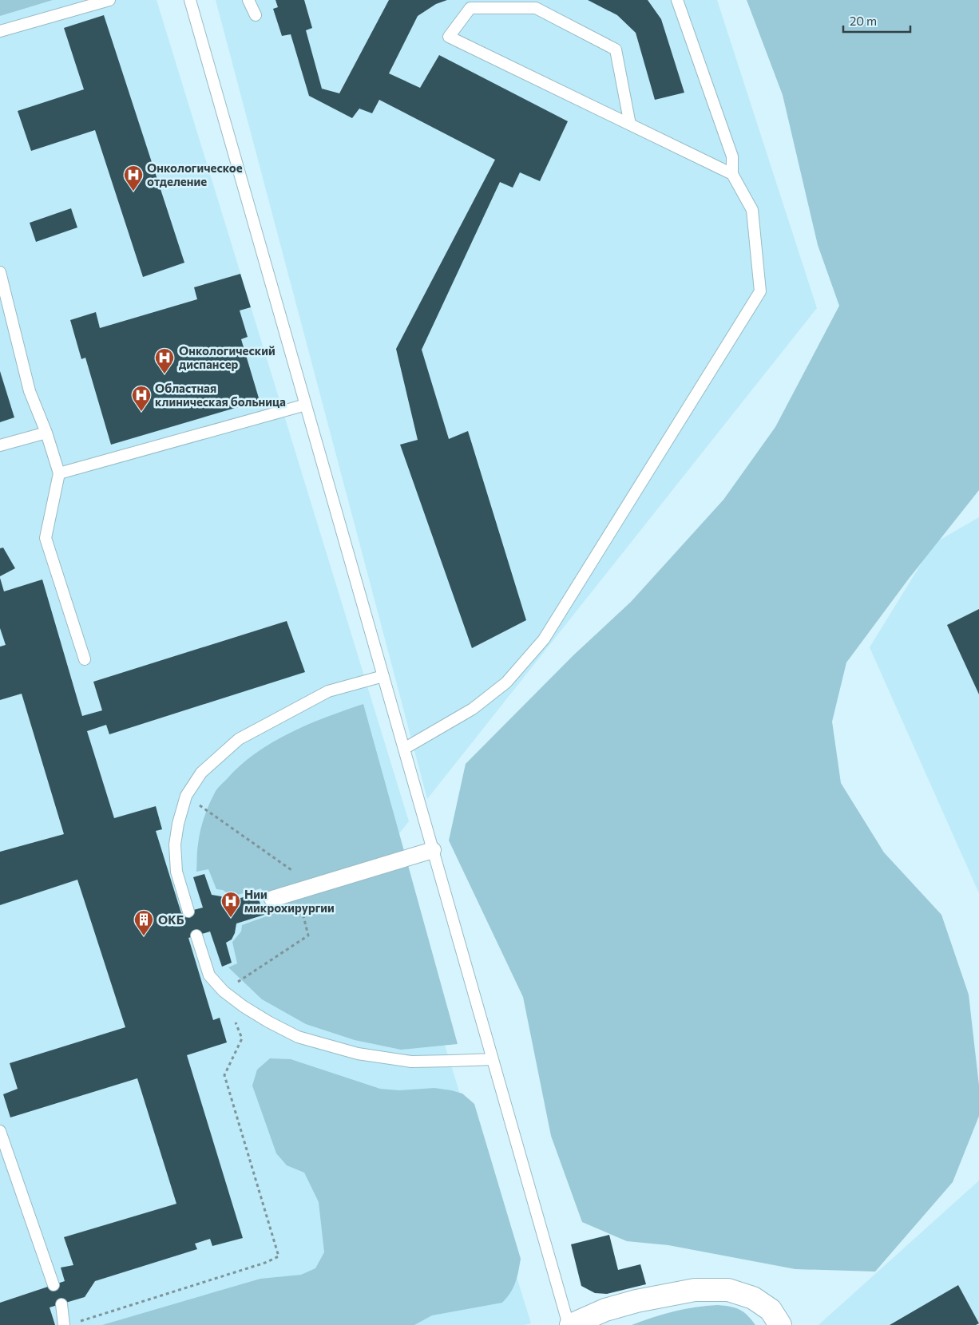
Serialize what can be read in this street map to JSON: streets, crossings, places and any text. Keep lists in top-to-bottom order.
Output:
{
  "places": {
    "hospital": [
      "Онкологическое отделение",
      "Онкологический диспансер",
      "Областная клиническая больница",
      "Нии микрохирургии"
    ],
    "building": ["ОКБ"]
  },
  "scale_bar": "20 m"
}
